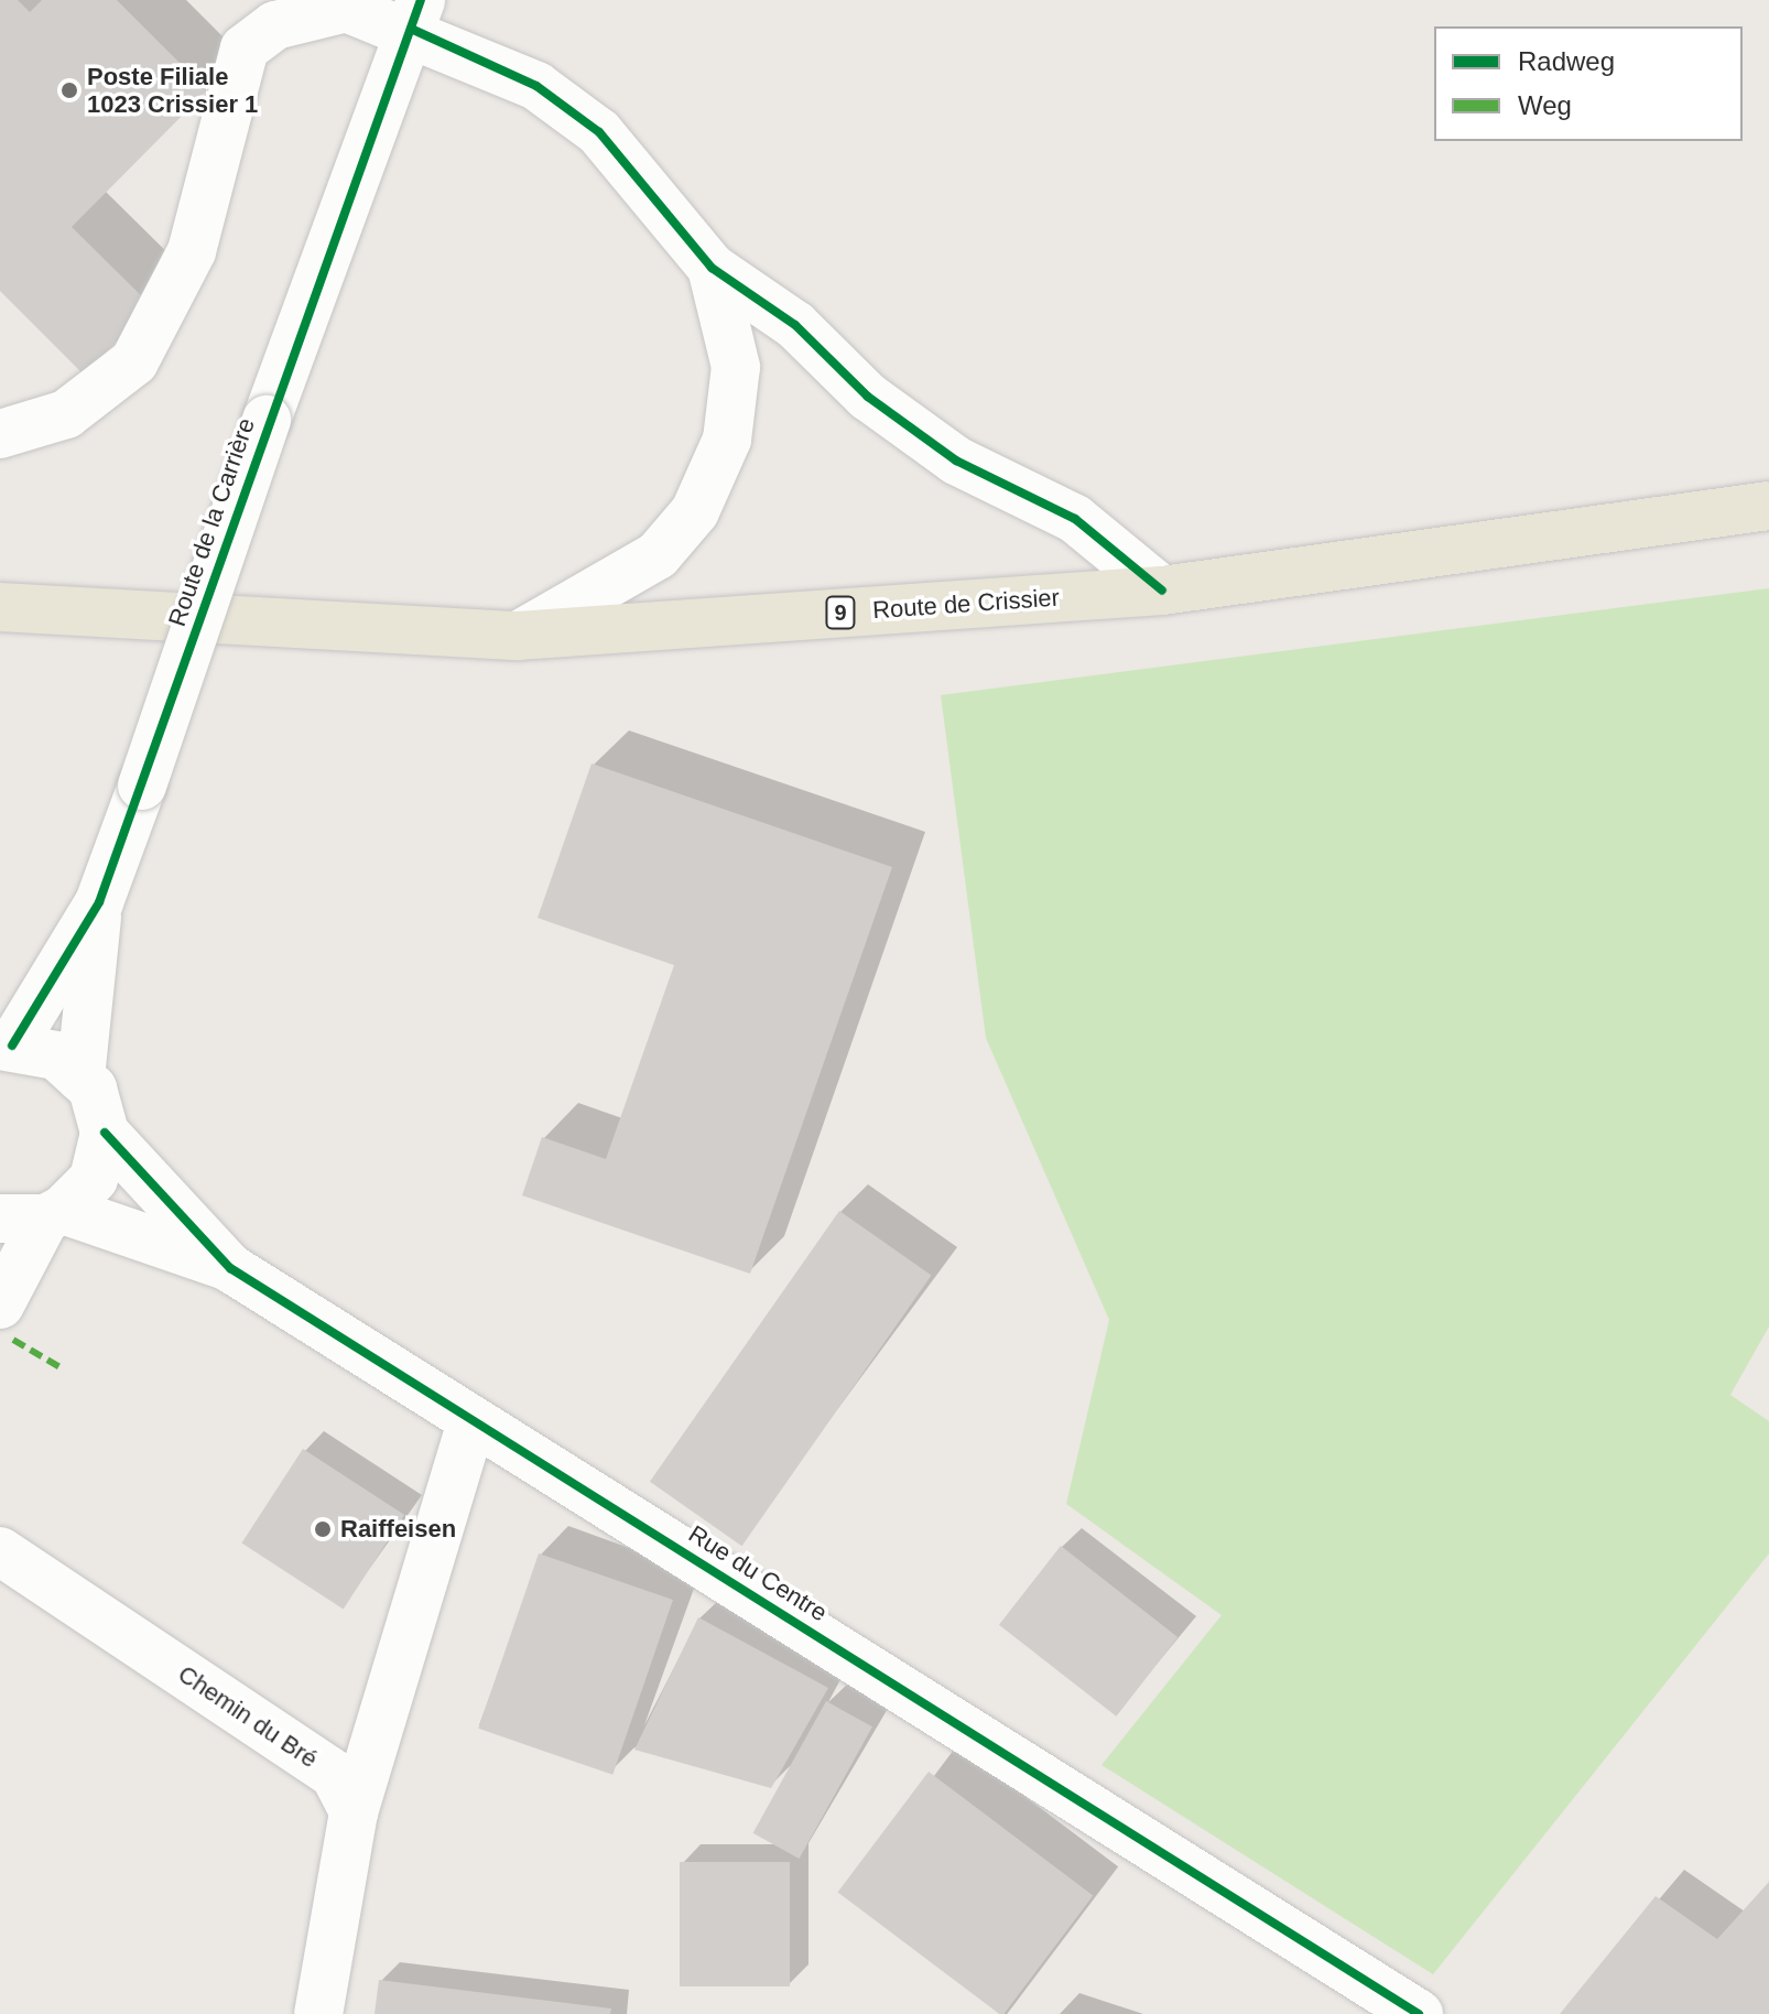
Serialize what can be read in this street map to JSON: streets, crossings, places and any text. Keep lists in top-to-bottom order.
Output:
{
  "streets": {
    "main road": ["Route de Crissier", "9"],
    "street": ["Route de la Carrière", "Rue du Centre", "Chemin du Bré"]
  },
  "places": ["Poste Filiale 1023 Crissier 1", "Raiffeisen"],
  "legend": ["Radweg", "Weg"]
}
